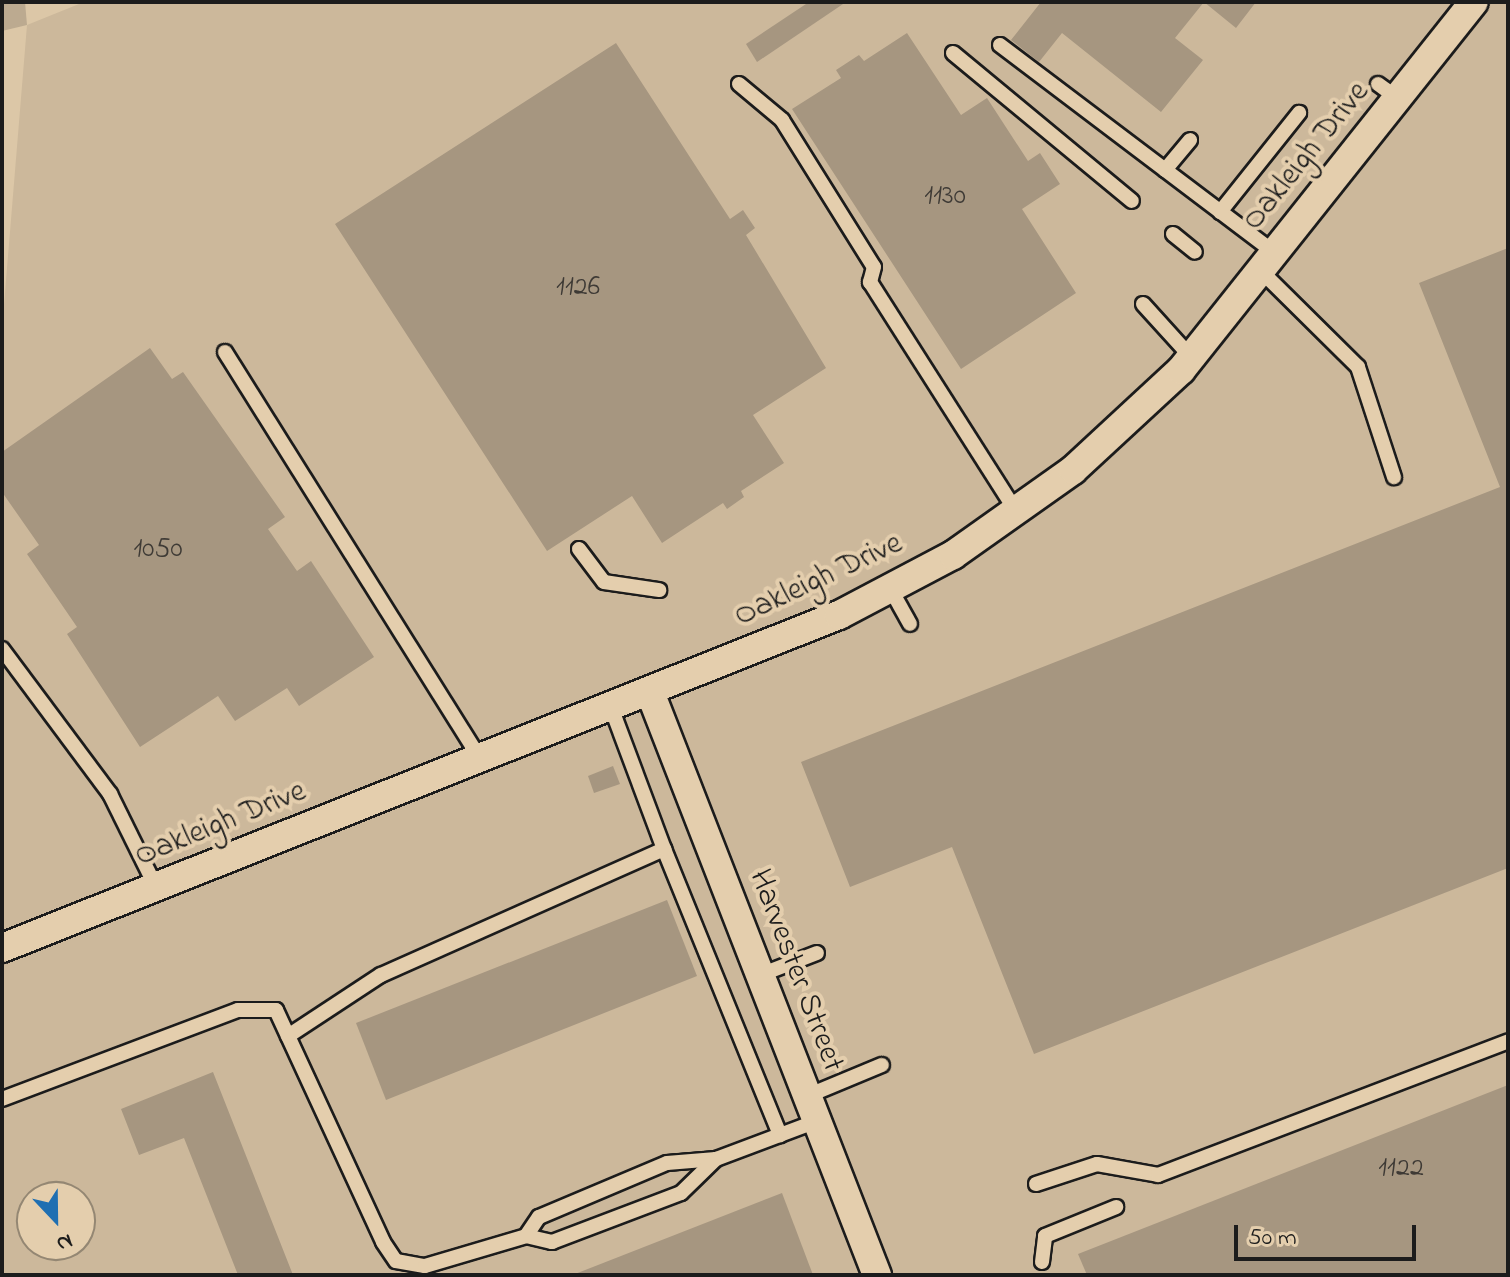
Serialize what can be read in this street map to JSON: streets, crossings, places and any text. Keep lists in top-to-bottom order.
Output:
{
  "streets": {
    "street": ["Oakleigh Drive", "Harvester Street"]
  },
  "crossings": [
    ["Oakleigh Drive", "Harvester Street"]
  ],
  "house_numbers": [
    "1130",
    "1126",
    "1050",
    "1122"
  ],
  "scale_bar": "50 m",
  "north": "bottom"
}
